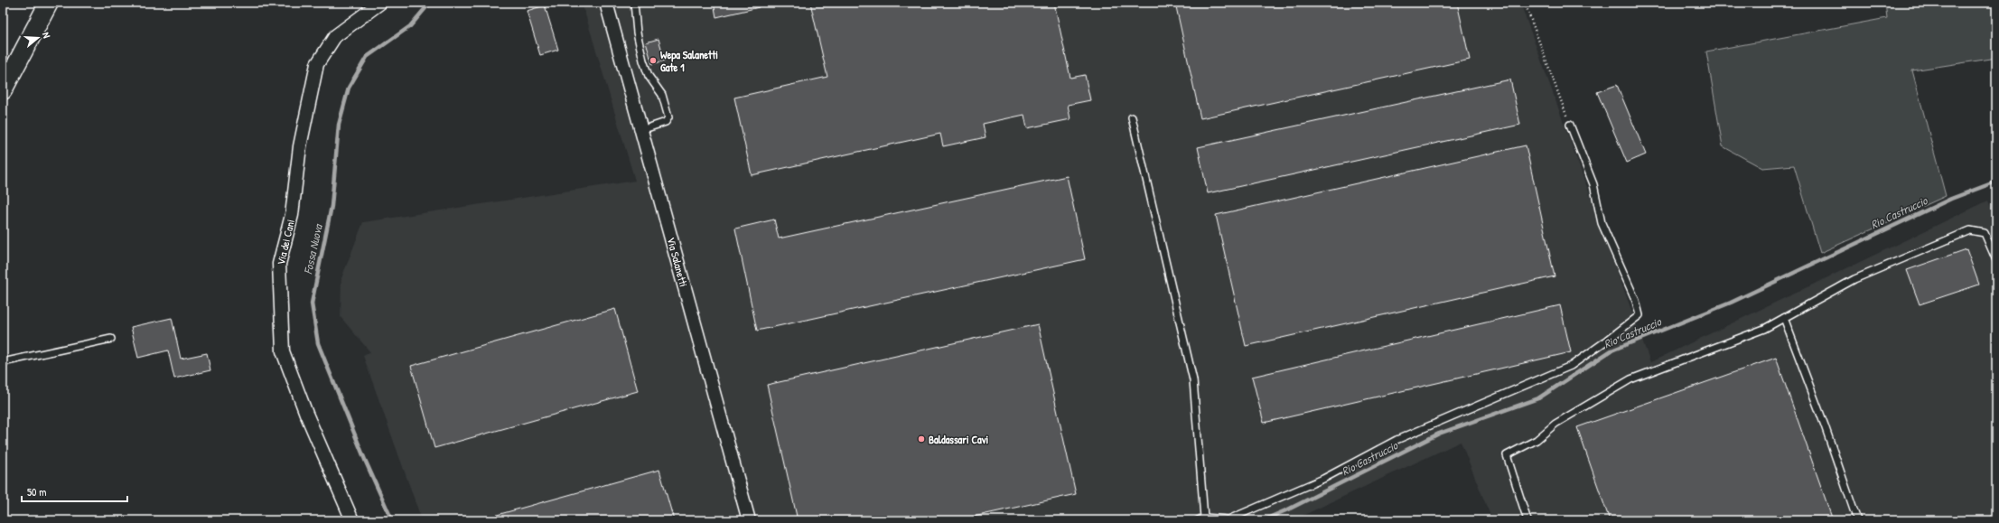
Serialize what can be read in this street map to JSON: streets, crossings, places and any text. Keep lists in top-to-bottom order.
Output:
{
  "streets": {
    "street": ["Via dei Cani", "Via Salanetti"]
  },
  "water": ["Rio Castruccio", "Fossa Nuova"],
  "places": ["Wepa Salanetti Gate 1", "Baldassari Cavi"],
  "scale_bar": "50 m",
  "north": "right"
}
